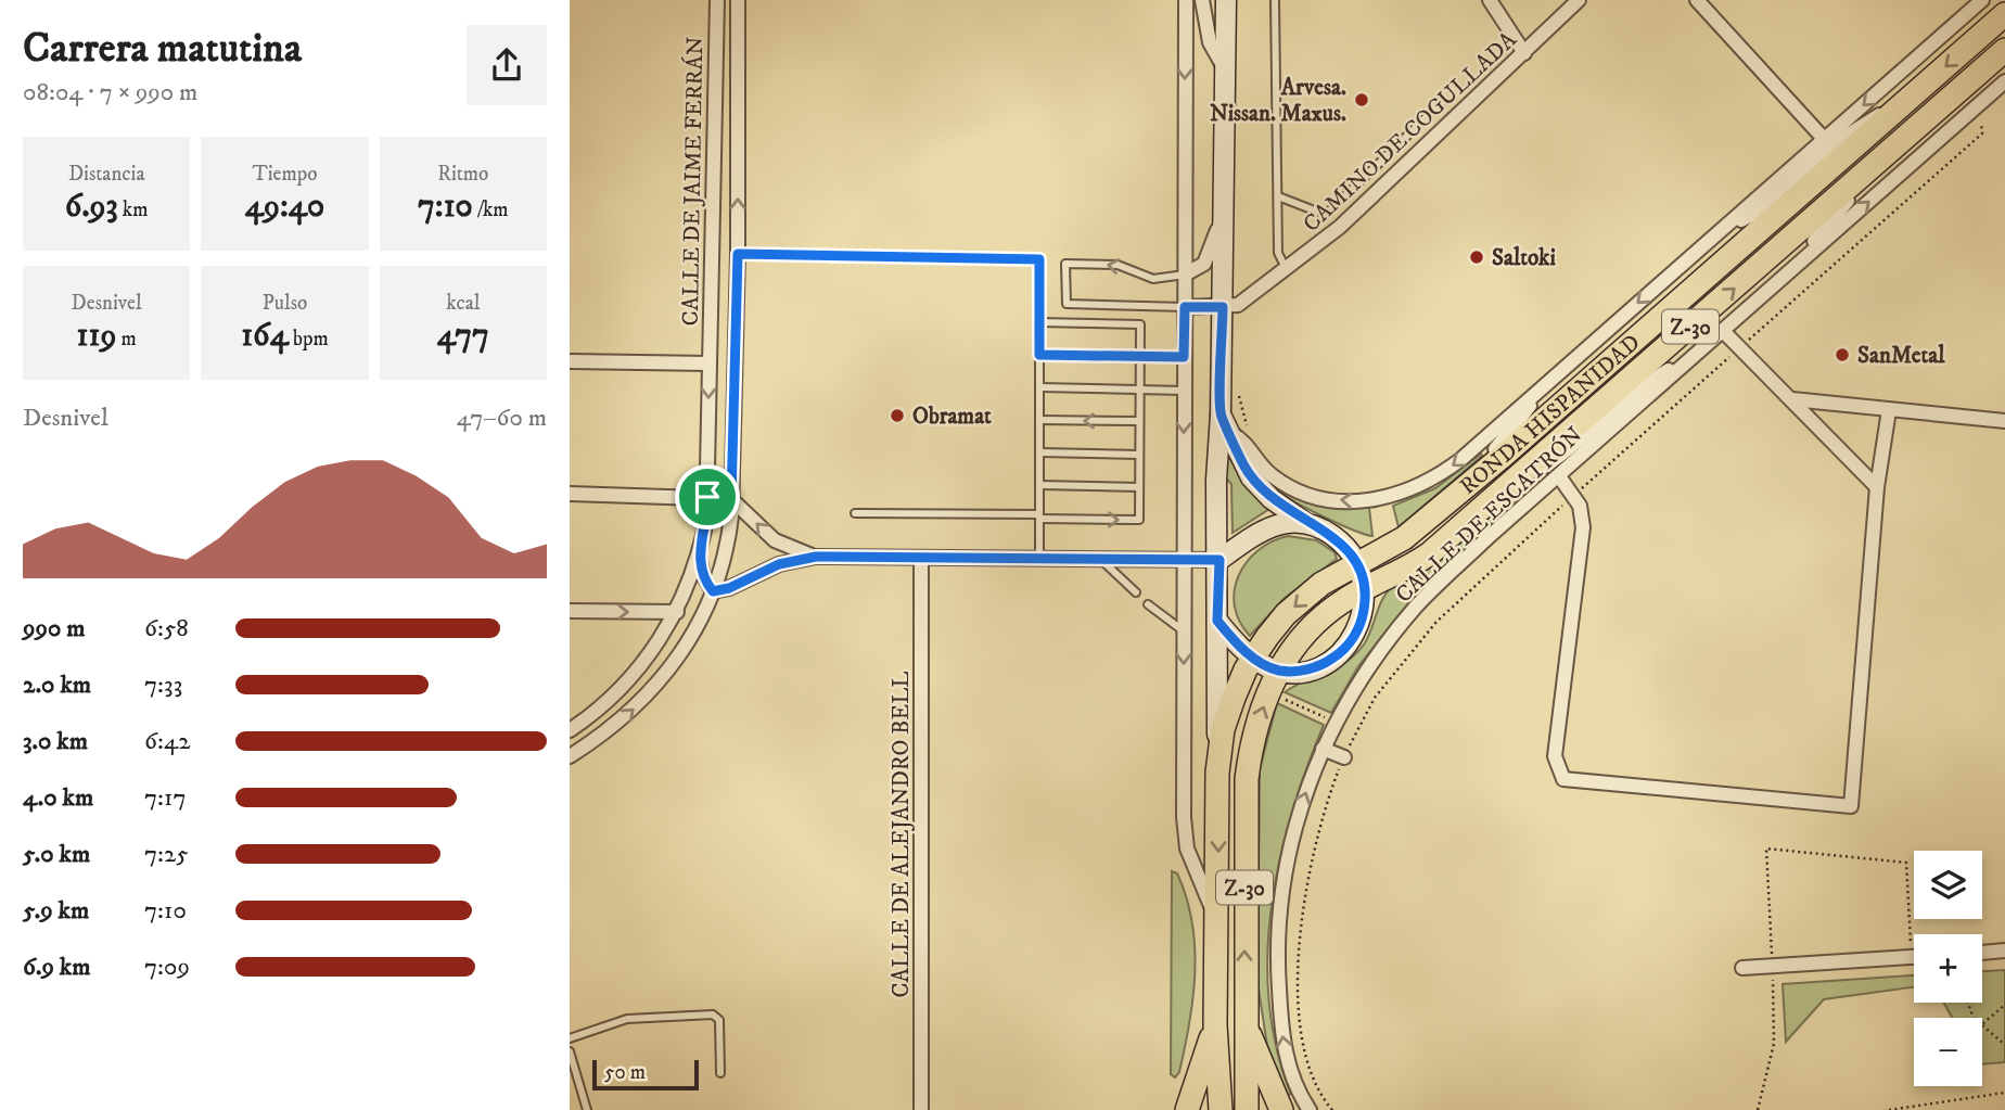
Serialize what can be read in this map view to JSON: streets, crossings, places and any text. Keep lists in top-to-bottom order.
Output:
{
  "streets": {
    "highway": ["Z-30", "RONDA HISPANIDAD"],
    "street": [
      "CAMINO DE COGULLADA",
      "CALLE DE JAIME FERRÁN",
      "CALLE DE ESCATRÓN",
      "CALLE DE ALEJANDRO BELL"
    ]
  },
  "crossings": [
    ["CAMINO DE COGULLADA", "RONDA HISPANIDAD"],
    ["RONDA HISPANIDAD", "CALLE DE ESCATRÓN"]
  ],
  "places": [
    "Arvesa. Nissan. Maxus.",
    "Saltoki",
    "SanMetal",
    "Obramat"
  ],
  "scale_bar": "50 m",
  "page": {
    "heading": ["Carrera matutina", "08:04 · 7 × 990 m"],
    "stats": [
      ["Distancia", "6.93 km"],
      ["Tiempo", "49:40"],
      ["Ritmo", "7:10 /km"],
      ["Desnivel", "119 m"],
      ["Pulso", "164 bpm"],
      ["kcal", "477"]
    ],
    "chart": ["Desnivel", "47–60 m"],
    "list": [
      {
        "name": "990 m",
        "note": "6:58"
      },
      {
        "name": "2.0 km",
        "note": "7:33"
      },
      {
        "name": "3.0 km",
        "note": "6:42"
      },
      {
        "name": "4.0 km",
        "note": "7:17"
      },
      {
        "name": "5.0 km",
        "note": "7:25"
      },
      {
        "name": "5.9 km",
        "note": "7:10"
      },
      {
        "name": "6.9 km",
        "note": "7:09"
      }
    ],
    "map_buttons": ["+", "−"],
    "scale": "50 m"
  }
}
